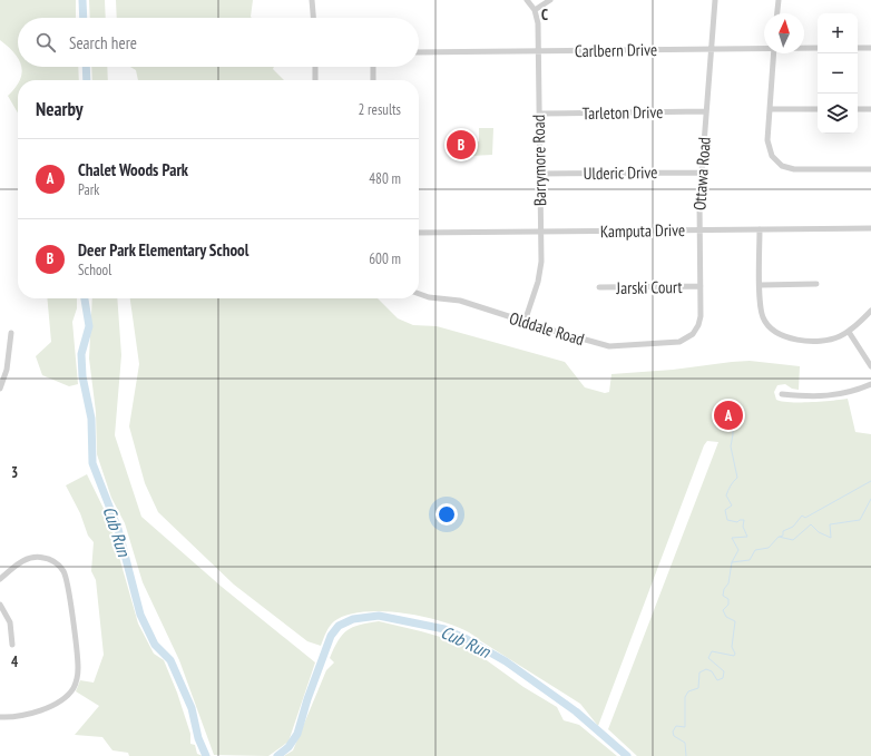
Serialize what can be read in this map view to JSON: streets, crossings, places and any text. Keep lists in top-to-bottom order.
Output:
{
  "streets": {
    "street": [
      "Carlbern Drive",
      "Tarleton Drive",
      "Barrymore Road",
      "Ulderic Drive",
      "Ottawa Road",
      "Kamputa Drive",
      "Jarski Court",
      "Olddale Road"
    ]
  },
  "crossings": [
    ["Carlbern Drive", "Barrymore Road"],
    ["Carlbern Drive", "Ottawa Road"],
    ["Tarleton Drive", "Barrymore Road"],
    ["Tarleton Drive", "Ottawa Road"],
    ["Barrymore Road", "Ulderic Drive"],
    ["Barrymore Road", "Kamputa Drive"],
    ["Barrymore Road", "Olddale Road"],
    ["Ulderic Drive", "Ottawa Road"],
    ["Ottawa Road", "Kamputa Drive"],
    ["Ottawa Road", "Jarski Court"],
    ["Ottawa Road", "Olddale Road"]
  ],
  "water": ["Cub Run"],
  "north": "top",
  "page": {
    "map_buttons": ["+", "−"],
    "search": "Search here",
    "heading": ["Nearby", "2 results"],
    "pins": ["B", "A"],
    "list": [
      {
        "mark": "A",
        "name": "Chalet Woods Park",
        "note": "Park",
        "value": "480 m"
      },
      {
        "mark": "B",
        "name": "Deer Park Elementary School",
        "note": "School",
        "value": "600 m"
      }
    ]
  },
  "grid": {
    "columns": ["C"],
    "rows": ["3", "4"]
  }
}
